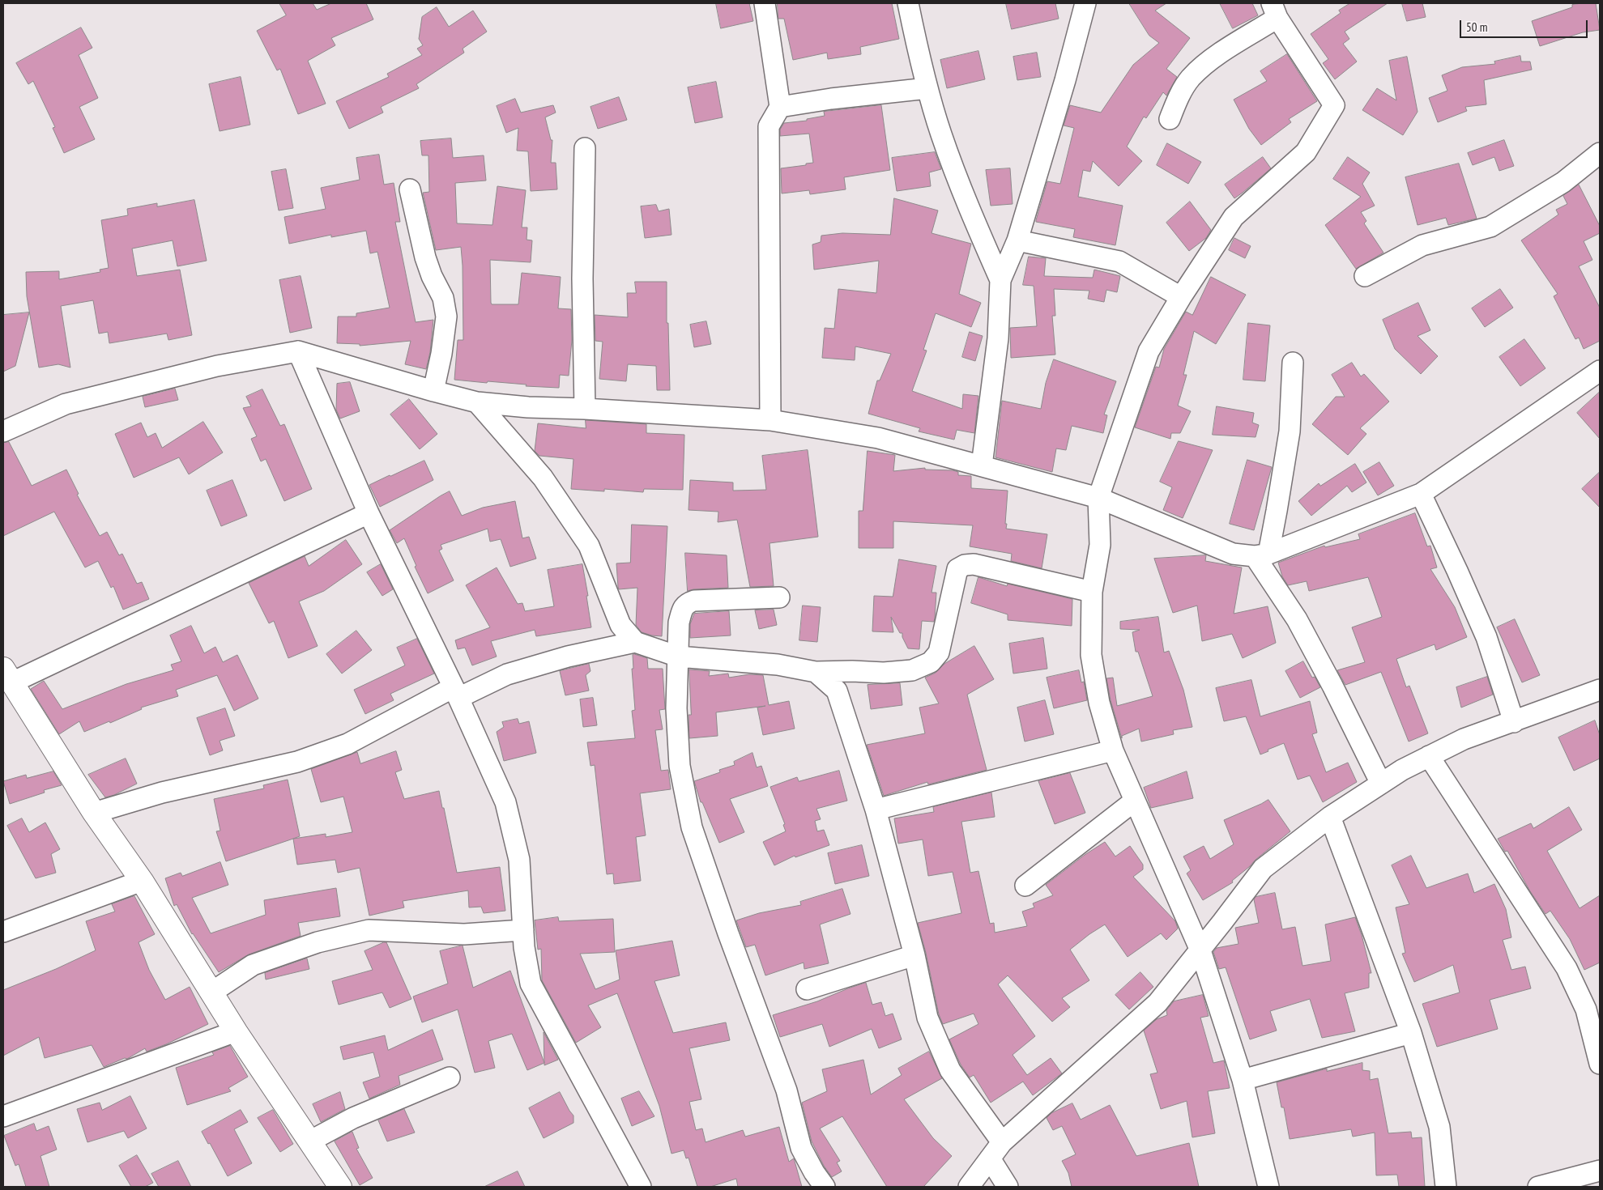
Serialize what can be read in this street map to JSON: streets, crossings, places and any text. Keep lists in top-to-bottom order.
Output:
{
  "scale_bar": "50 m"
}
